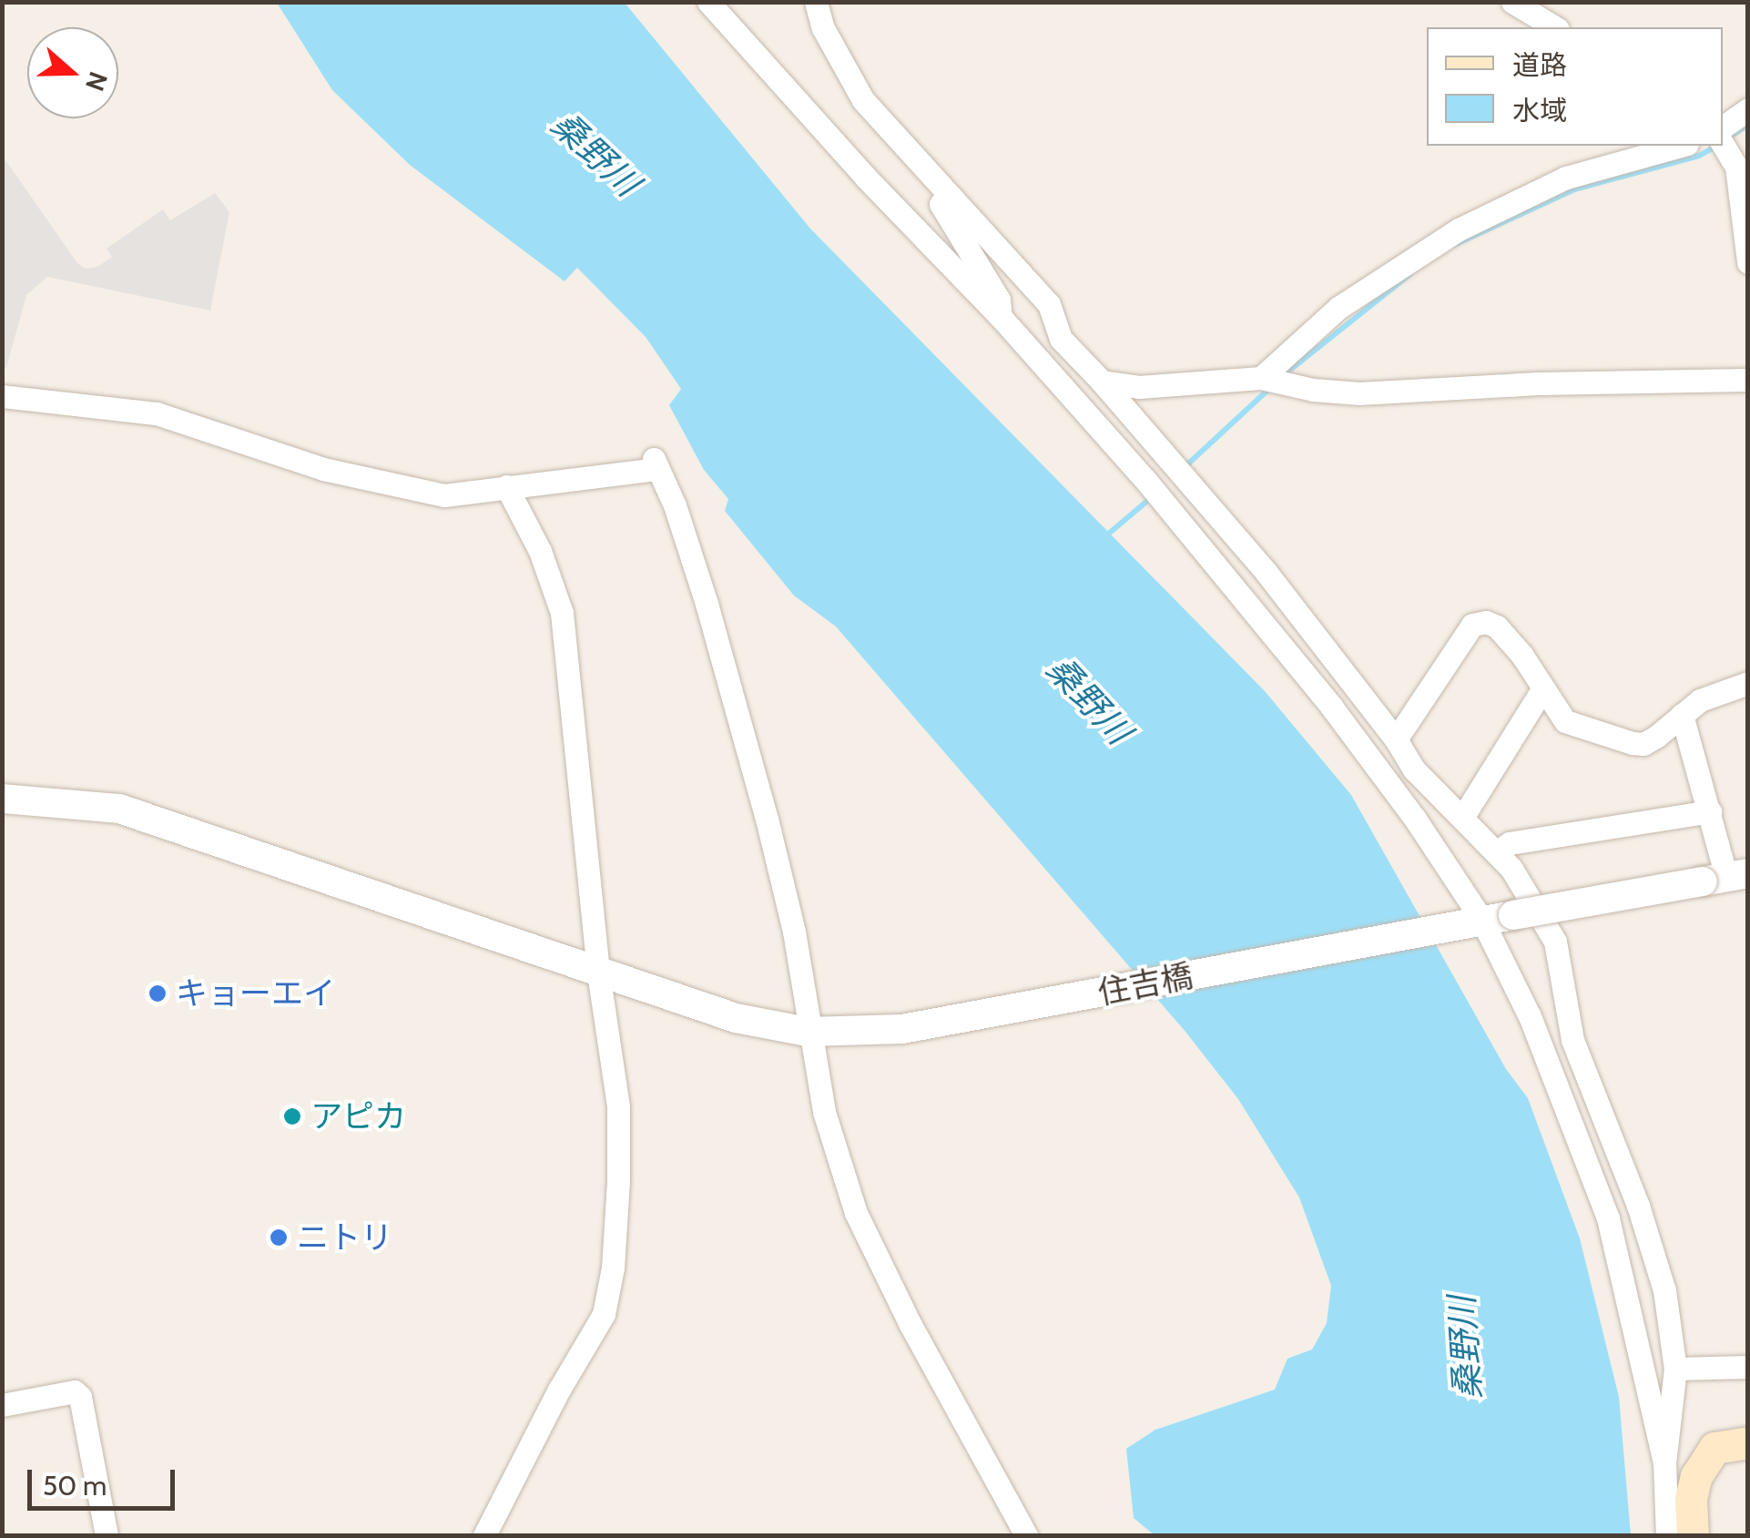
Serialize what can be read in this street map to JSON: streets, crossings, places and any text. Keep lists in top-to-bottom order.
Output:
{
  "streets": {
    "street": ["住吉橋"]
  },
  "water": ["桑野川"],
  "places": ["キョーエイ", "アピカ", "ニトリ"],
  "legend": ["道路", "水域"],
  "scale_bar": "50 m",
  "north": "right"
}
